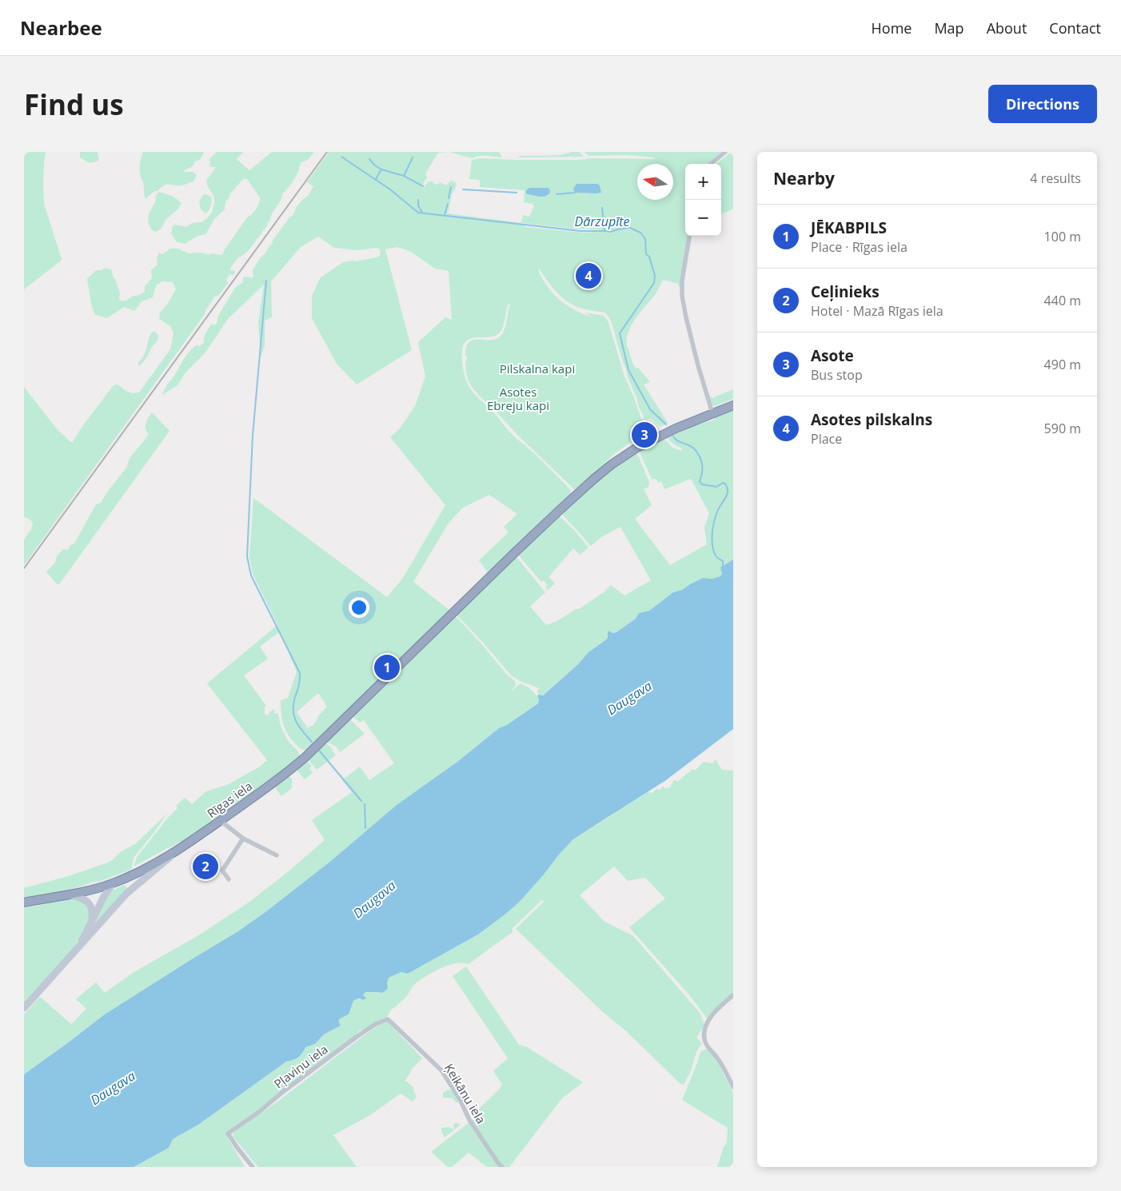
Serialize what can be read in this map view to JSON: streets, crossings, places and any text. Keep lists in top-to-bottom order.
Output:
{
  "streets": {
    "highway": ["Rīgas iela"],
    "street": ["Pļaviņu iela", "Ķeikānu iela"]
  },
  "crossings": [
    ["Pļaviņu iela", "Ķeikānu iela"]
  ],
  "water": ["Dārzupīte", "Daugava"],
  "parks": ["Pilskalna kapi", "Asotes Ebreju kapi"],
  "north": "left",
  "page": {
    "header": "Nearbee",
    "nav": [
      "Home",
      "Map",
      "About",
      "Contact"
    ],
    "buttons": "Directions",
    "title": "Find us",
    "heading": ["Nearby", "4 results"],
    "map_buttons": ["+", "−"],
    "list": [
      {
        "mark": "1",
        "name": "JĒKABPILS",
        "note": "Place · Rīgas iela",
        "value": "100 m"
      },
      {
        "mark": "2",
        "name": "Ceļinieks",
        "note": "Hotel · Mazā Rīgas iela",
        "value": "440 m"
      },
      {
        "mark": "3",
        "name": "Asote",
        "note": "Bus stop",
        "value": "490 m"
      },
      {
        "mark": "4",
        "name": "Asotes pilskalns",
        "note": "Place",
        "value": "590 m"
      }
    ],
    "pins": [
      "4",
      "3",
      "1",
      "2"
    ]
  }
}
